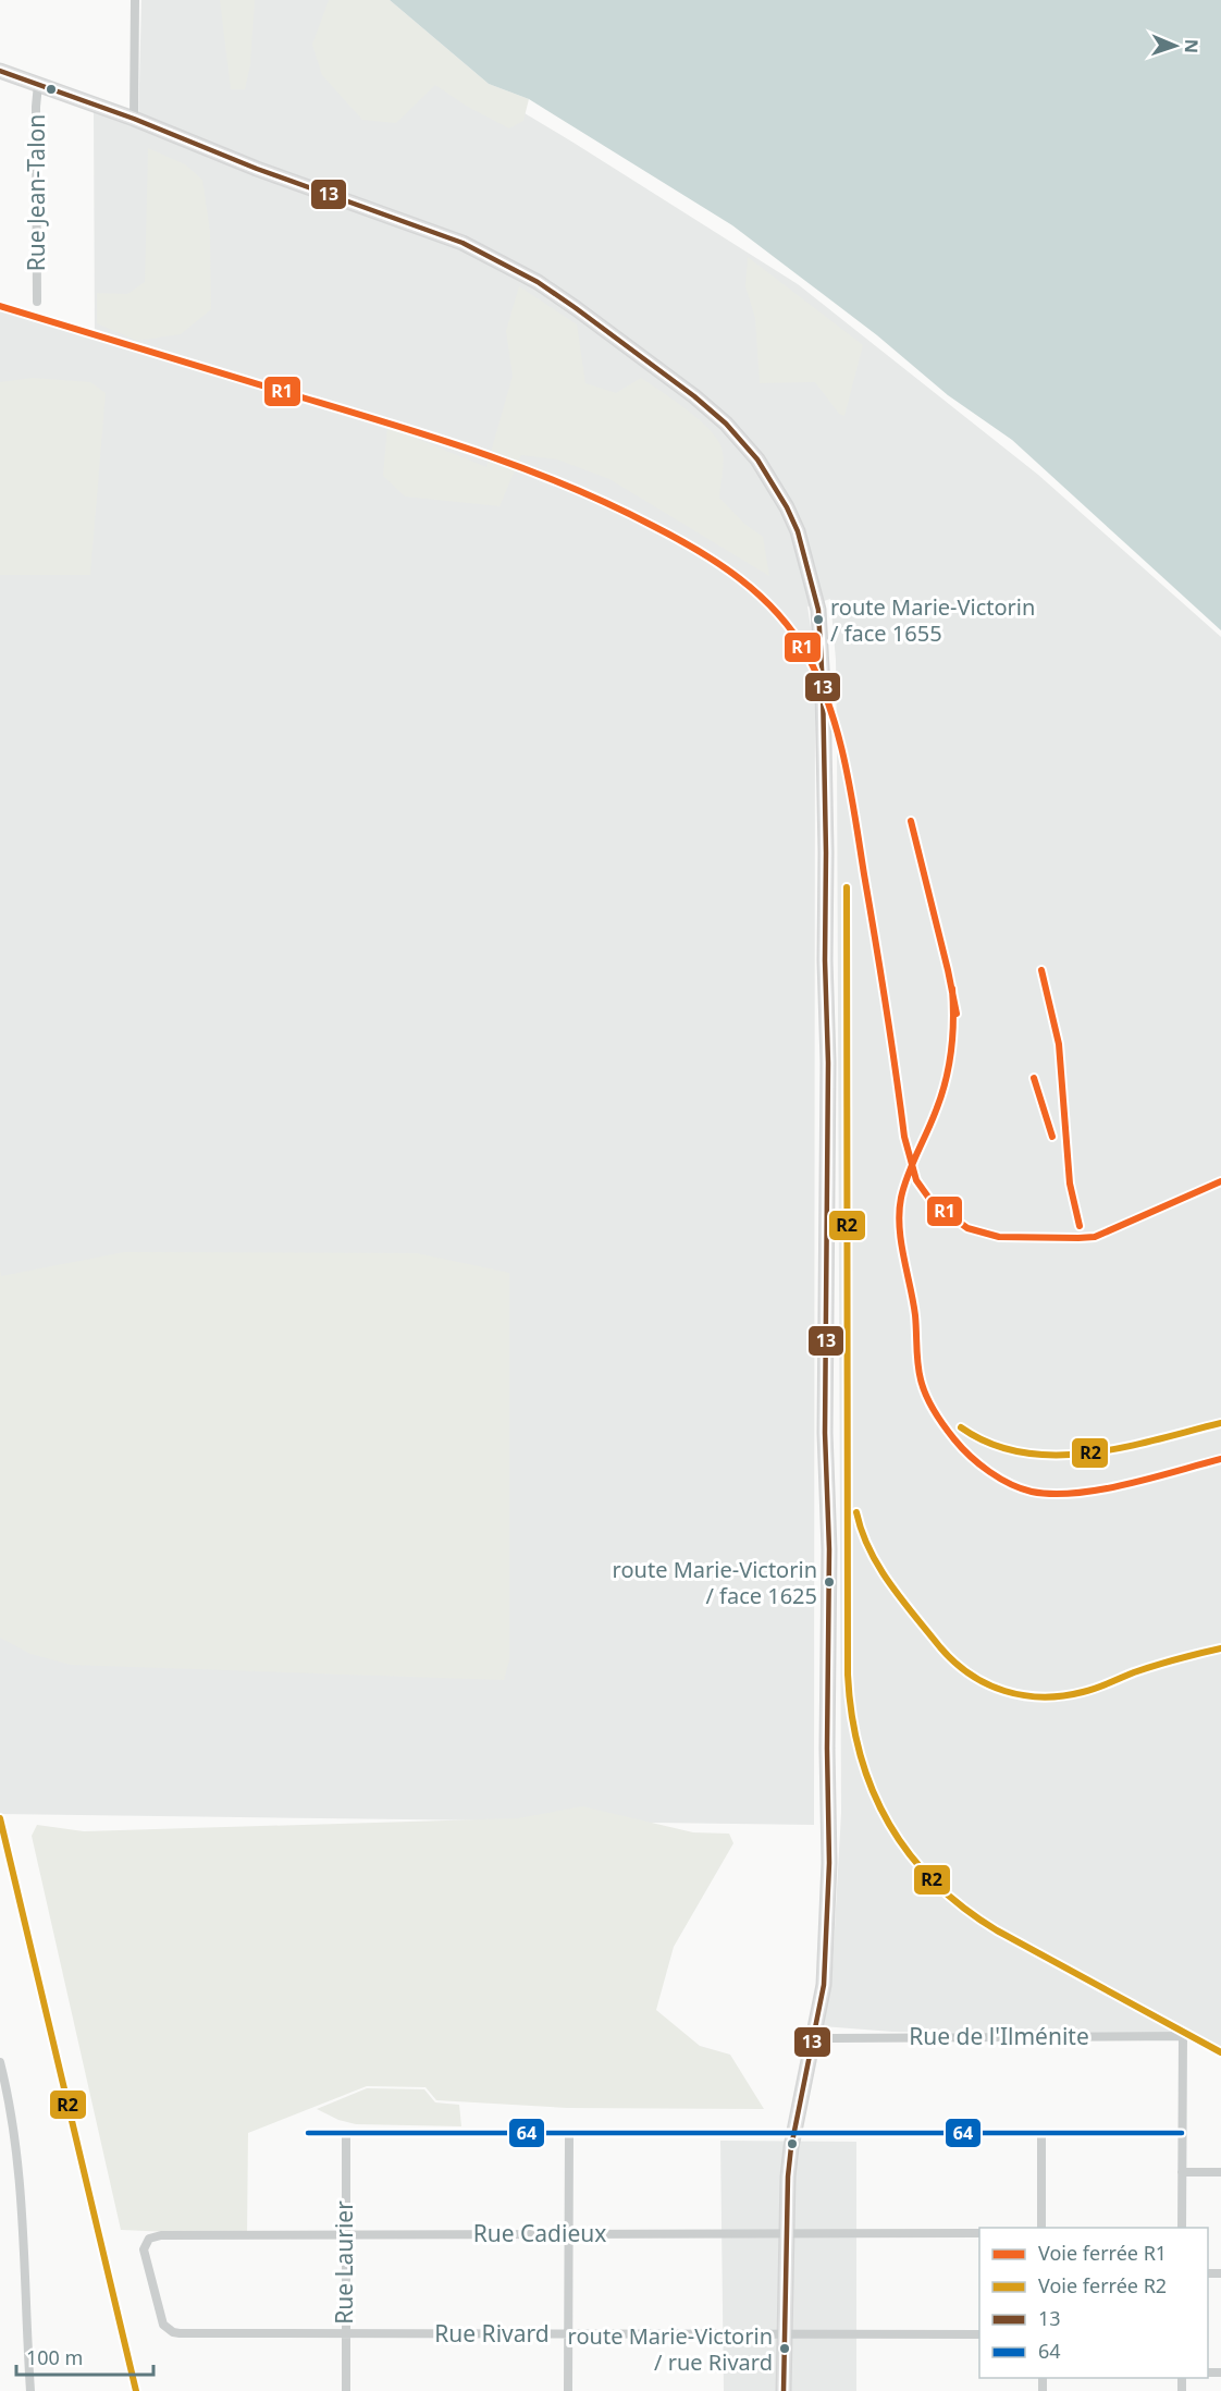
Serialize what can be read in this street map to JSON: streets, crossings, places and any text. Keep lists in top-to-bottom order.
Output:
{
  "streets": {
    "street": [
      "Rue Jean-Talon",
      "Rue de l'Ilménite",
      "Rue Cadieux",
      "Rue Laurier",
      "Rue Rivard"
    ]
  },
  "crossings": [
    ["Rue Cadieux", "Rue Laurier"],
    ["Rue Cadieux", "Rue Rivard"],
    ["Rue Laurier", "Rue Rivard"]
  ],
  "places": ["route Marie-Victorin / face 1655", "route Marie-Victorin / face 1625", "route Marie-Victorin / rue Rivard"],
  "lines": [
    "transit line 13",
    "rail line R1",
    "rail line R2",
    "transit line 64"
  ],
  "legend": [
    "Voie ferrée R1",
    "Voie ferrée R2",
    "13",
    "64"
  ],
  "scale_bar": "100 m",
  "north": "right"
}
